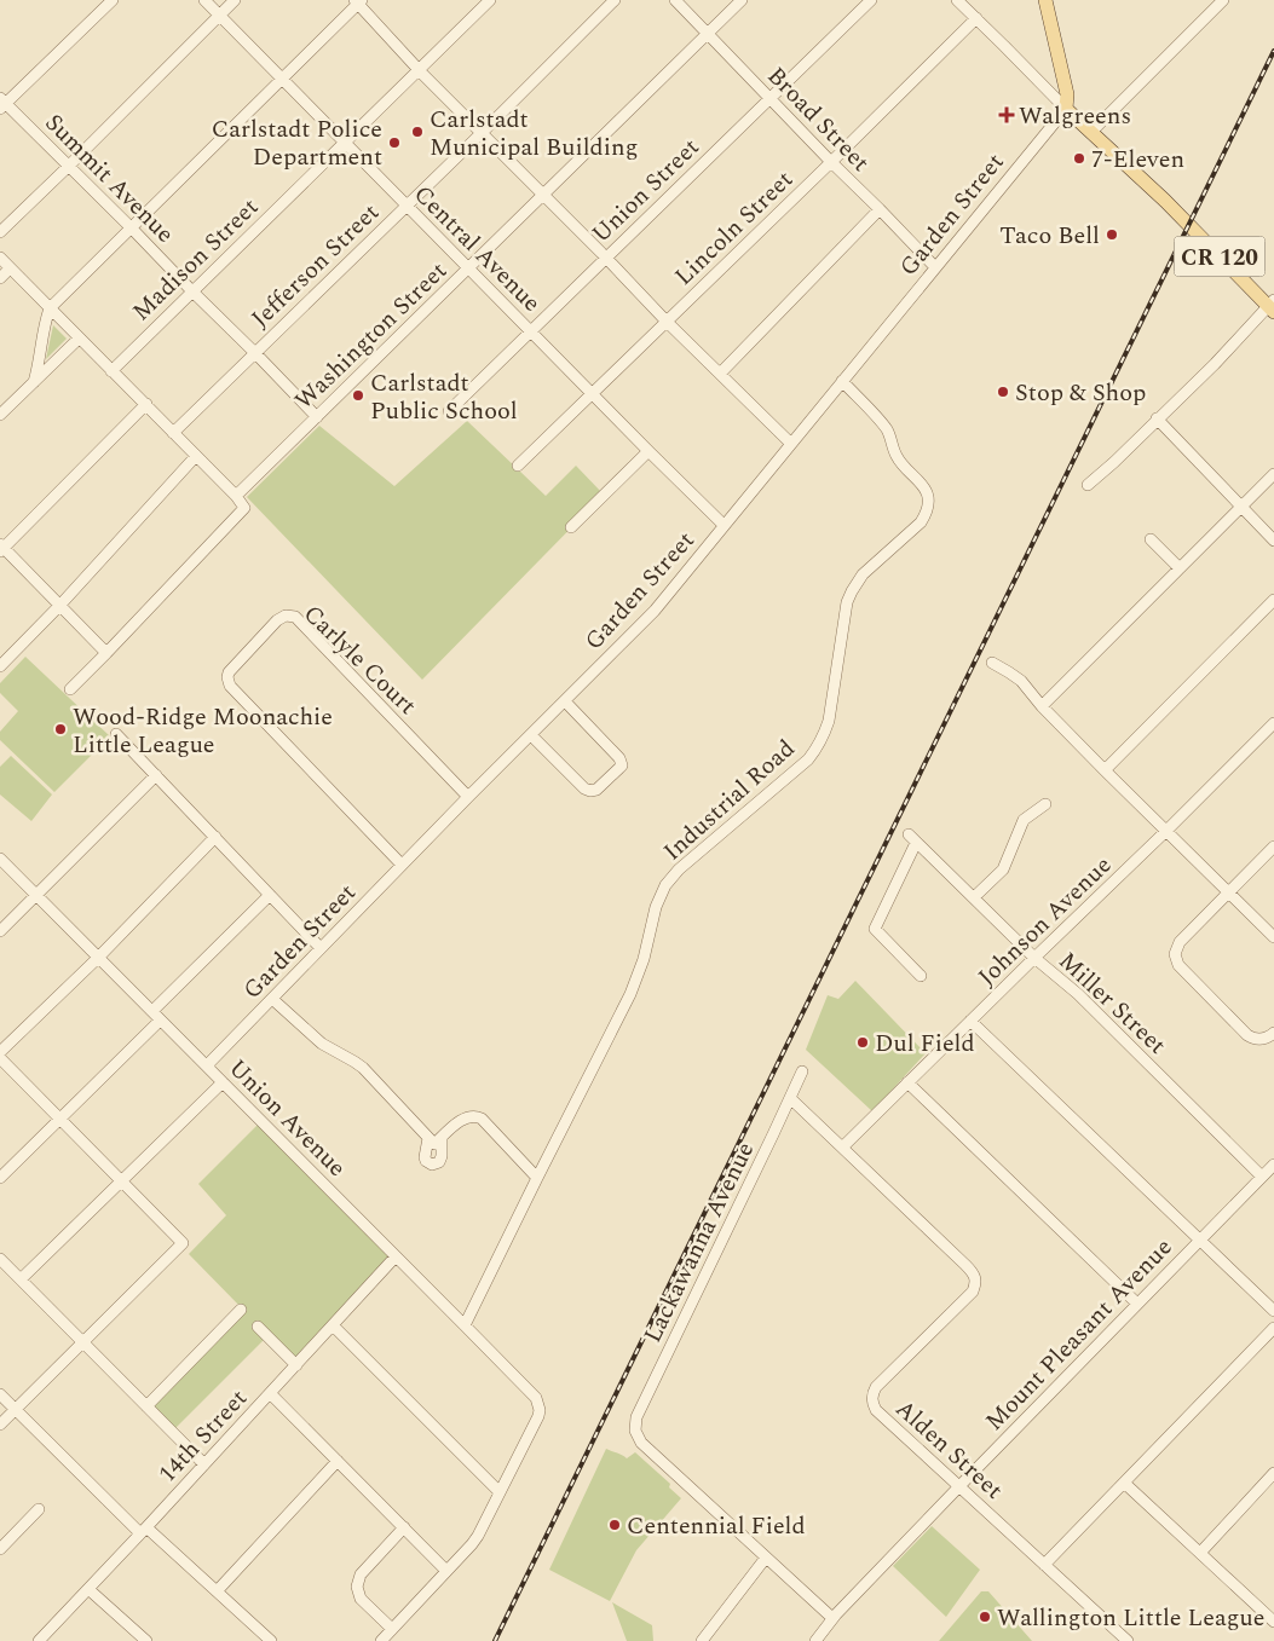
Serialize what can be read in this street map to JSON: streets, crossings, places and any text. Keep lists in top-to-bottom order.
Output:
{
  "streets": {
    "main road": ["CR 120"],
    "street": [
      "Broad Street",
      "Summit Avenue",
      "Union Street",
      "Garden Street",
      "Lincoln Street",
      "Central Avenue",
      "Madison Street",
      "Jefferson Street",
      "Washington Street",
      "Carlyle Court",
      "Industrial Road",
      "Johnson Avenue",
      "Miller Street",
      "Union Avenue",
      "Lackawanna Avenue",
      "Mount Pleasant Avenue",
      "14th Street",
      "Alden Street"
    ]
  },
  "crossings": [
    ["Broad Street", "Union Street"],
    ["Broad Street", "Garden Street"],
    ["Broad Street", "Lincoln Street"],
    ["Broad Street", "Washington Street"],
    ["Summit Avenue", "Madison Street"],
    ["Summit Avenue", "Jefferson Street"],
    ["Summit Avenue", "Washington Street"],
    ["Union Street", "Central Avenue"],
    ["Garden Street", "Central Avenue"],
    ["Garden Street", "CR 120"],
    ["Garden Street", "Carlyle Court"],
    ["Garden Street", "Industrial Road"],
    ["Garden Street", "Union Avenue"],
    ["Lincoln Street", "Central Avenue"],
    ["Central Avenue", "Madison Street"],
    ["Central Avenue", "Jefferson Street"],
    ["Central Avenue", "Washington Street"],
    ["Industrial Road", "Union Avenue"],
    ["Johnson Avenue", "Miller Street"],
    ["Johnson Avenue", "Alden Street"],
    ["Miller Street", "Mount Pleasant Avenue"],
    ["Union Avenue", "14th Street"],
    ["Lackawanna Avenue", "Alden Street"],
    ["Mount Pleasant Avenue", "Alden Street"]
  ],
  "places": {
    "health": ["Walgreens"],
    "other": [
      "Carlstadt Municipal Building",
      "Carlstadt Police Department",
      "7-Eleven",
      "Taco Bell",
      "Stop & Shop",
      "Carlstadt Public School",
      "Wood-Ridge Moonachie Little League",
      "Dul Field",
      "Centennial Field",
      "Wallington Little League"
    ]
  }
}
